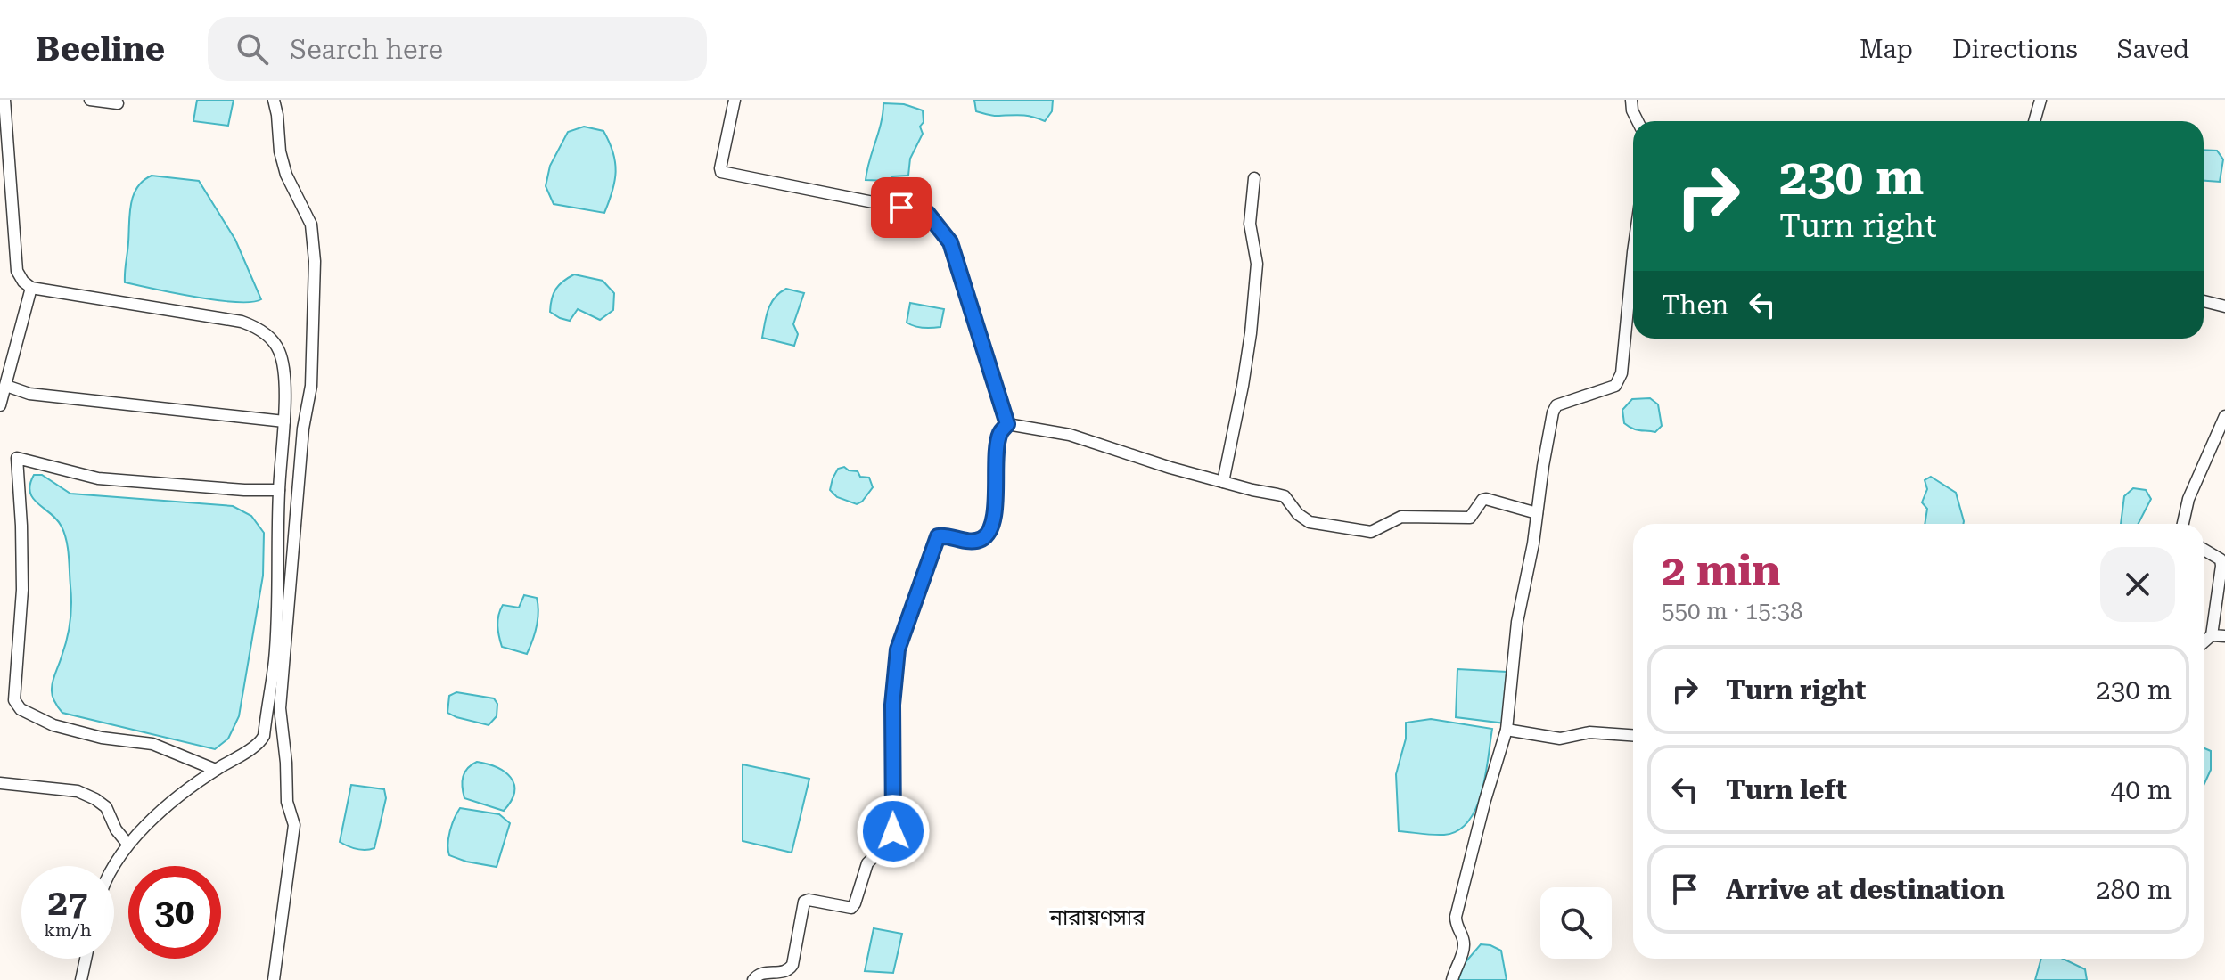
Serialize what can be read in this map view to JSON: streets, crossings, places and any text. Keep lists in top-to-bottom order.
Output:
{
  "districts": ["নারায়ণসার"],
  "page": {
    "header": "Beeline",
    "search": "Search here",
    "nav": ["Map", "Directions", "Saved"],
    "turn": ["230 m", "Turn right"],
    "then": "Then",
    "heading": ["2 min", "550 m · 15:38"],
    "list": [
      {
        "name": "Turn right",
        "value": "230 m"
      },
      {
        "name": "Turn left",
        "value": "40 m"
      },
      {
        "name": "Arrive at destination",
        "value": "280 m"
      }
    ],
    "speed": "27 km/h",
    "limit": "30"
  }
}
